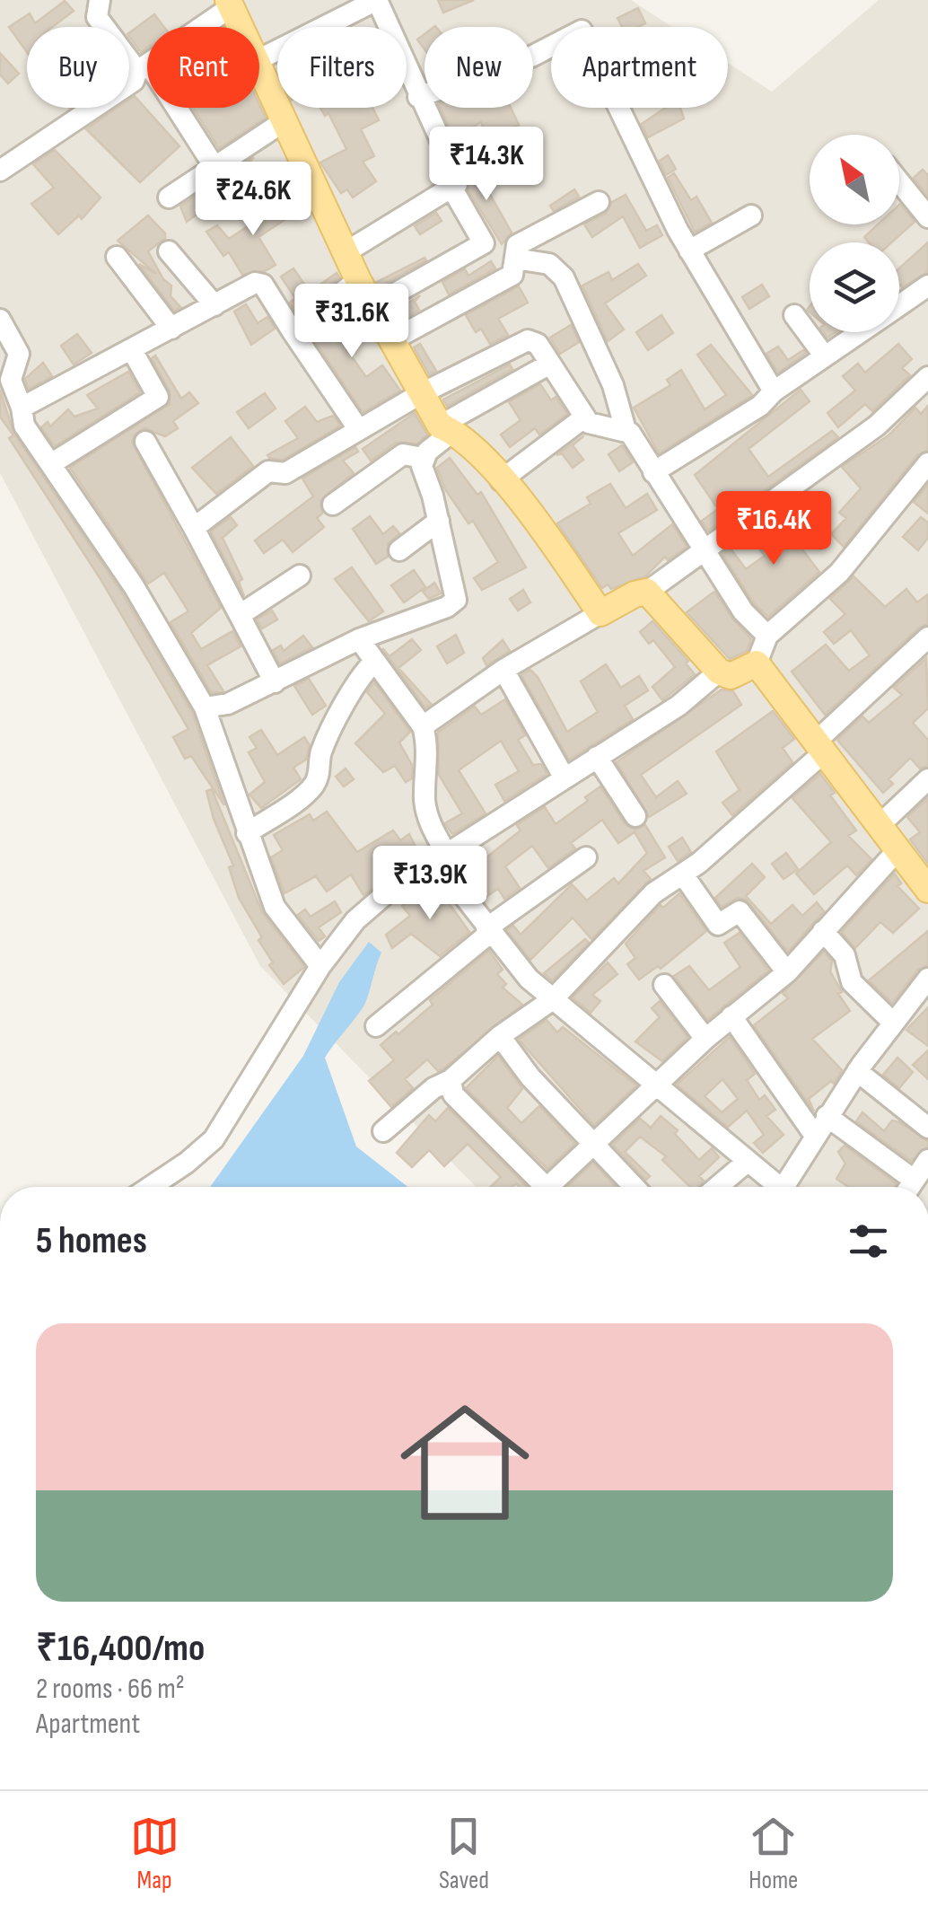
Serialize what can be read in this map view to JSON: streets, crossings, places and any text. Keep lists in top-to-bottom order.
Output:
{
  "north": "top left",
  "page": {
    "chip": [
      "Buy",
      "Rent",
      "Filters",
      "New",
      "Apartment"
    ],
    "price": [
      "₹14.3K",
      "₹24.6K",
      "₹31.6K",
      "₹16.4K",
      "₹13.9K"
    ],
    "heading": "5 homes",
    "list": [
      {
        "name": "₹16,400/mo",
        "note": "2 rooms · 66 m² · Apartment"
      }
    ],
    "tabs": ["Map", "Saved", "Home"]
  }
}
